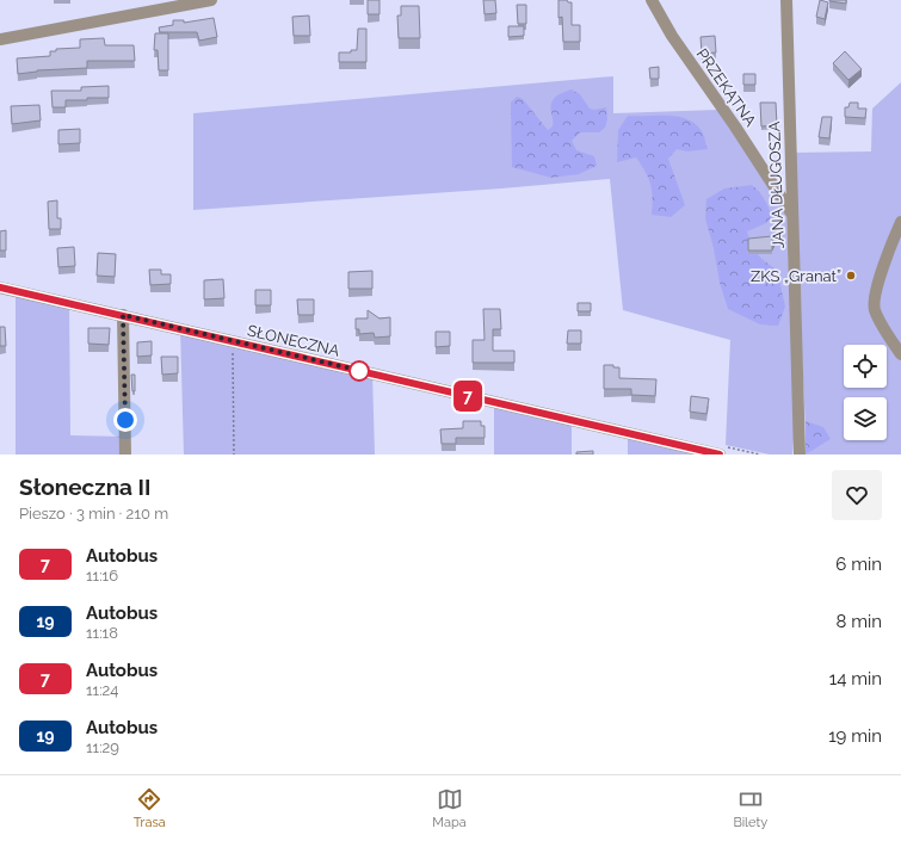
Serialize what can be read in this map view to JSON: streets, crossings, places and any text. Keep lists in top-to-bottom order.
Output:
{
  "streets": {
    "street": ["PRZEKĄTNA", "JANA DŁUGOSZA", "SŁONECZNA"]
  },
  "crossings": [
    ["PRZEKĄTNA", "JANA DŁUGOSZA"]
  ],
  "places": ["ZKS „Granat”"],
  "lines": ["bus line 7"],
  "page": {
    "on_map": "7",
    "heading": ["Słoneczna II", "Pieszo · 3 min · 210 m"],
    "list": [
      {
        "mark": "7",
        "name": "Autobus",
        "note": "11:16",
        "value": "6 min"
      },
      {
        "mark": "19",
        "name": "Autobus",
        "note": "11:18",
        "value": "8 min"
      },
      {
        "mark": "7",
        "name": "Autobus",
        "note": "11:24",
        "value": "14 min"
      },
      {
        "mark": "19",
        "name": "Autobus",
        "note": "11:29",
        "value": "19 min"
      }
    ],
    "tabs": ["Trasa", "Mapa", "Bilety"]
  }
}
